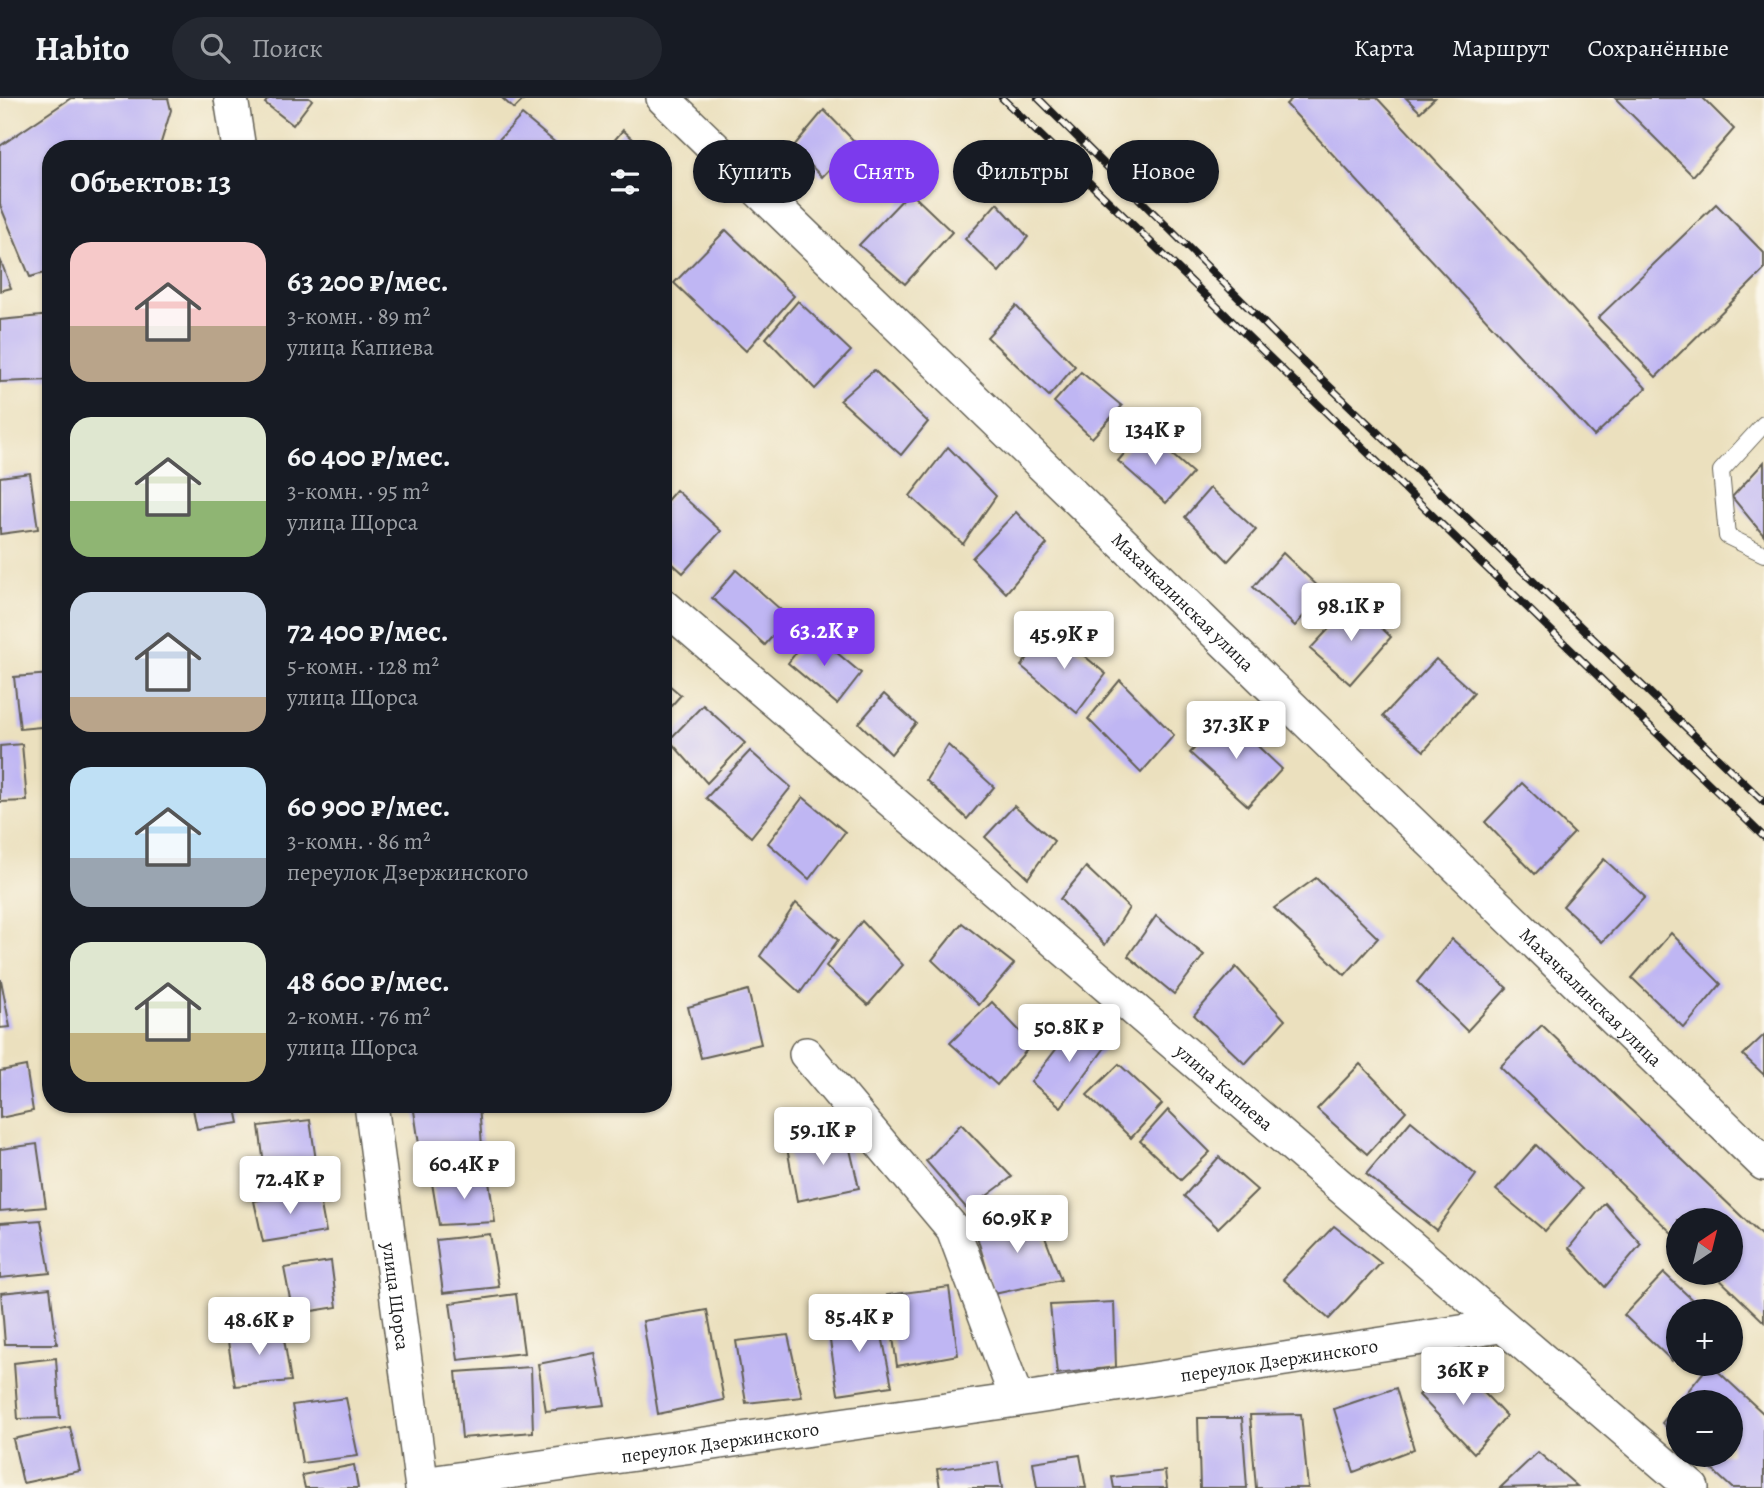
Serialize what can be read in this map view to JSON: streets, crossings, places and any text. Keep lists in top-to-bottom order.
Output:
{
  "streets": {
    "street": [
      "Махачкалинская улица",
      "улица Капиева",
      "улица Щорса",
      "переулок Дзержинского"
    ]
  },
  "crossings": [
    ["улица Капиева", "переулок Дзержинского"],
    ["улица Щорса", "переулок Дзержинского"]
  ],
  "north": "top right",
  "page": {
    "header": "Habito",
    "search": "Поиск",
    "nav": ["Карта", "Маршрут", "Сохранённые"],
    "chip": [
      "Купить",
      "Снять",
      "Фильтры",
      "Новое"
    ],
    "heading": "Объектов: 13",
    "list": [
      {
        "name": "63 200 ₽/мес.",
        "note": "3-комн. · 89 m² · улица Капиева"
      },
      {
        "name": "60 400 ₽/мес.",
        "note": "3-комн. · 95 m² · улица Щорса"
      },
      {
        "name": "72 400 ₽/мес.",
        "note": "5-комн. · 128 m² · улица Щорса"
      },
      {
        "name": "60 900 ₽/мес.",
        "note": "3-комн. · 86 m² · переулок Дзержинского"
      },
      {
        "name": "48 600 ₽/мес.",
        "note": "2-комн. · 76 m² · улица Щорса"
      }
    ],
    "price": [
      "134K ₽",
      "98.1K ₽",
      "63.2K ₽",
      "45.9K ₽",
      "37.3K ₽",
      "50.8K ₽",
      "59.1K ₽",
      "60.4K ₽",
      "72.4K ₽",
      "60.9K ₽",
      "85.4K ₽",
      "48.6K ₽",
      "36K ₽"
    ],
    "map_buttons": ["+", "−"]
  }
}
